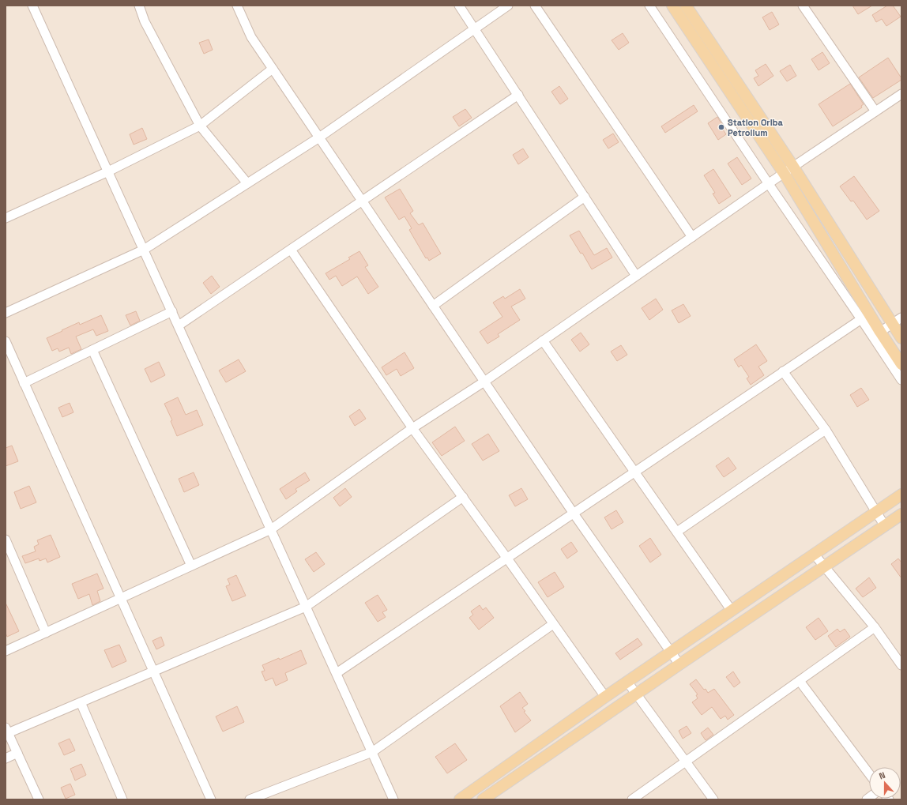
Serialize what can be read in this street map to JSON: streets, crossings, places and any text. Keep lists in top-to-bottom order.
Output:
{
  "places": ["Station Oriba Petrolium"],
  "north": "top"
}
